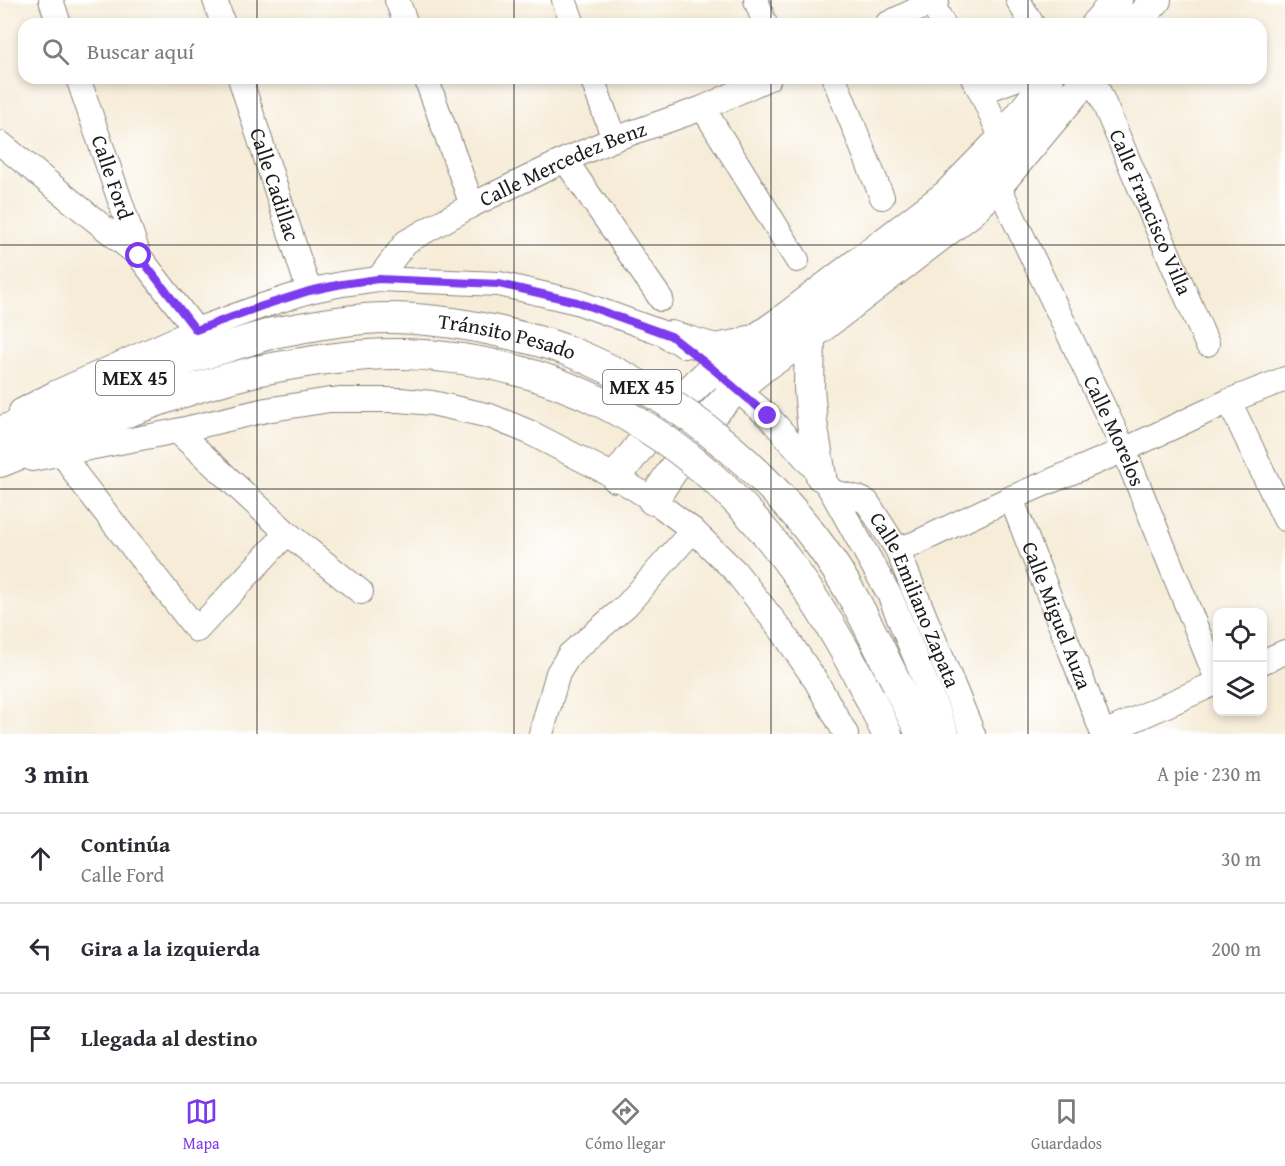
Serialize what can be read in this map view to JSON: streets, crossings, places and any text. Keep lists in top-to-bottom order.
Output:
{
  "streets": {
    "main road": ["Tránsito Pesado", "MEX 45"],
    "street": [
      "Calle Mercedez Benz",
      "Calle Ford",
      "Calle Cadillac",
      "Calle Francisco Villa",
      "Calle Morelos",
      "Calle Emiliano Zapata",
      "Calle Miguel Auza"
    ]
  },
  "page": {
    "search": "Buscar aquí",
    "heading": ["3 min", "A pie · 230 m"],
    "list": [
      ["Continúa", "Calle Ford", "30 m"],
      ["Gira a la izquierda", "200 m"],
      "Llegada al destino"
    ],
    "nav": ["Mapa", "Cómo llegar", "Guardados"]
  }
}
